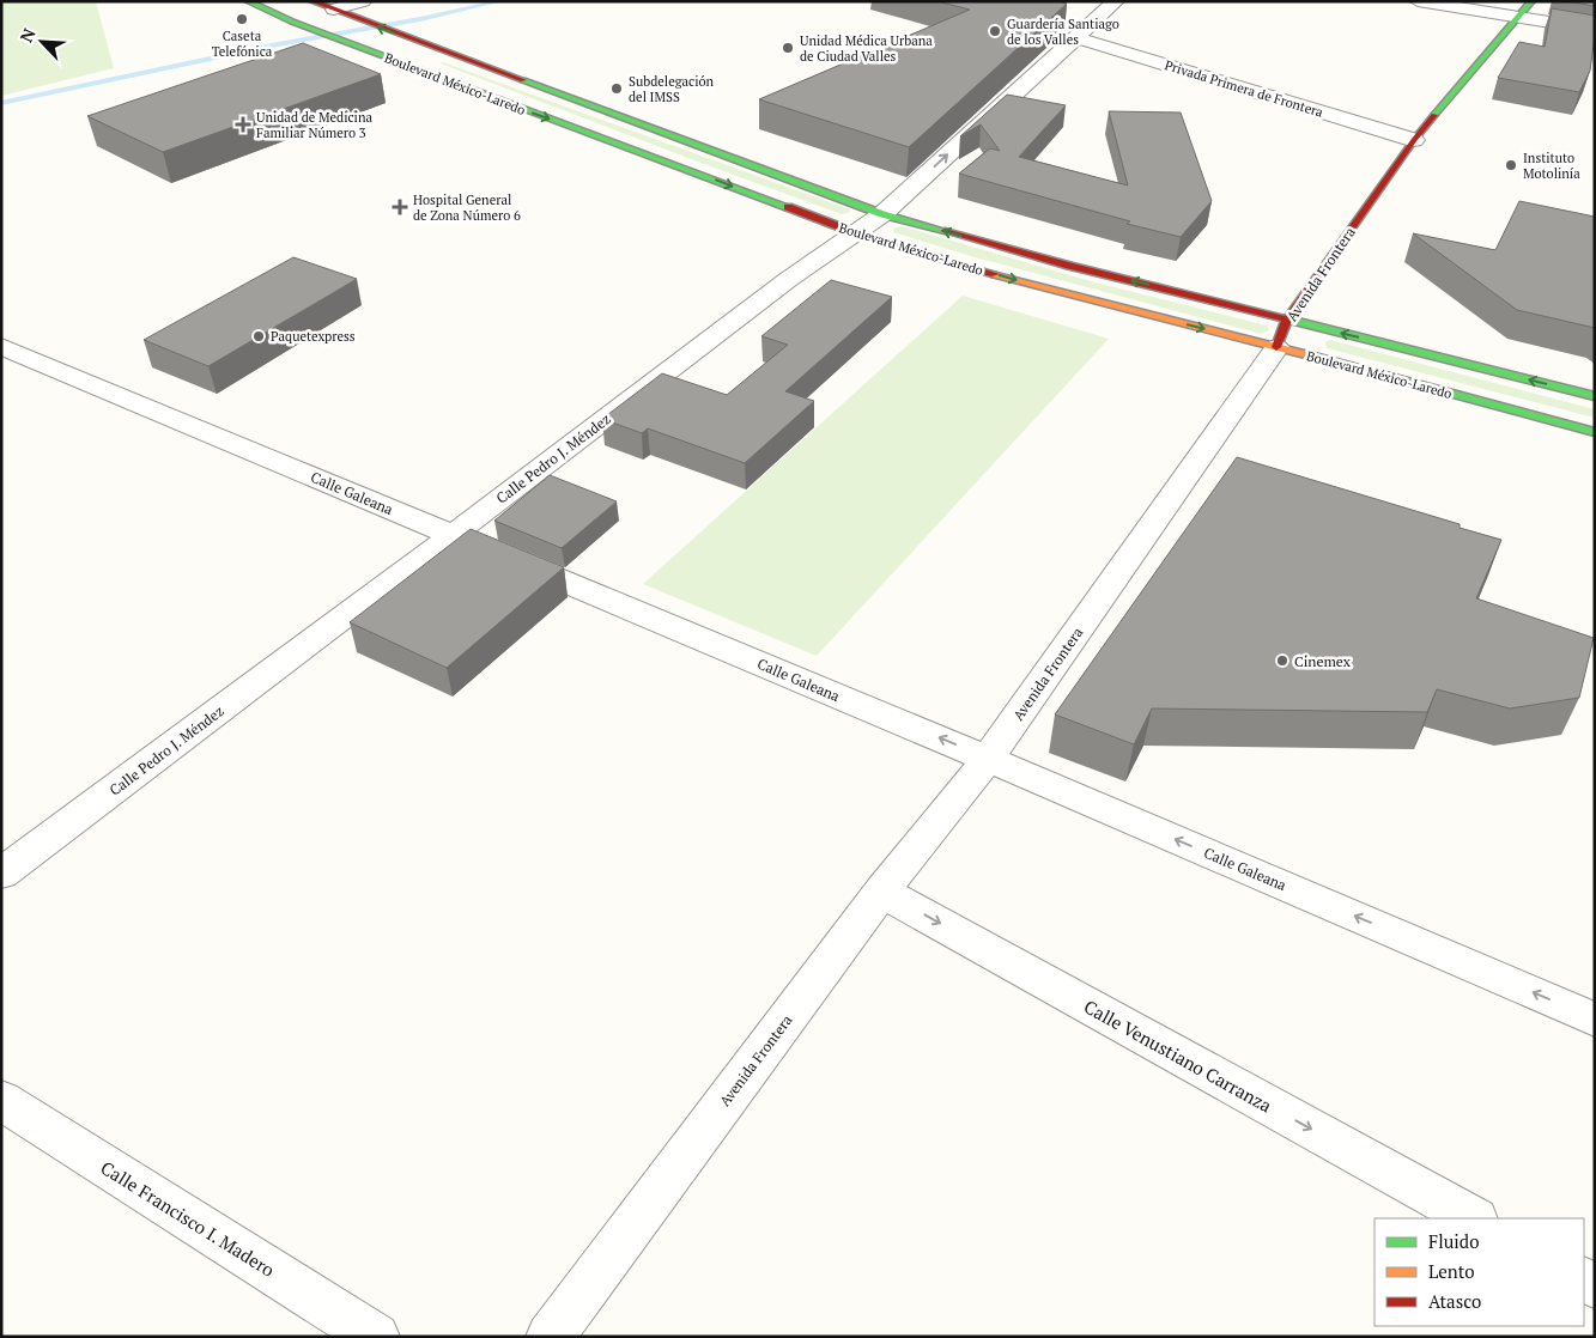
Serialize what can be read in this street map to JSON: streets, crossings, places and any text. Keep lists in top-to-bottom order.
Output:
{
  "streets": {
    "main road": ["Boulevard México-Laredo", "Avenida Frontera"],
    "street": [
      "Privada Primera de Frontera",
      "Calle Pedro J. Méndez",
      "Calle Galeana",
      "Calle Venustiano Carranza",
      "Calle Francisco I. Madero"
    ]
  },
  "crossings": [
    ["Boulevard México-Laredo", "Avenida Frontera"],
    ["Boulevard México-Laredo", "Calle Pedro J. Méndez"],
    ["Privada Primera de Frontera", "Avenida Frontera"],
    ["Privada Primera de Frontera", "Calle Pedro J. Méndez"],
    ["Avenida Frontera", "Calle Galeana"],
    ["Avenida Frontera", "Calle Venustiano Carranza"],
    ["Calle Pedro J. Méndez", "Calle Galeana"]
  ],
  "one_way": ["Calle Galeana", "Calle Venustiano Carranza"],
  "places": {
    "other": [
      "Caseta Telefónica",
      "Guardería Santiago de los Valles",
      "Unidad Médica Urbana de Ciudad Valles",
      "Subdelegación del IMSS",
      "Instituto Motolinía",
      "Paquetexpress",
      "Cinemex"
    ],
    "health": ["Unidad de Medicina Familiar Número 3", "Hospital General de Zona Número 6"]
  },
  "legend": ["Fluido", "Lento", "Atasco"],
  "north": "top left"
}
